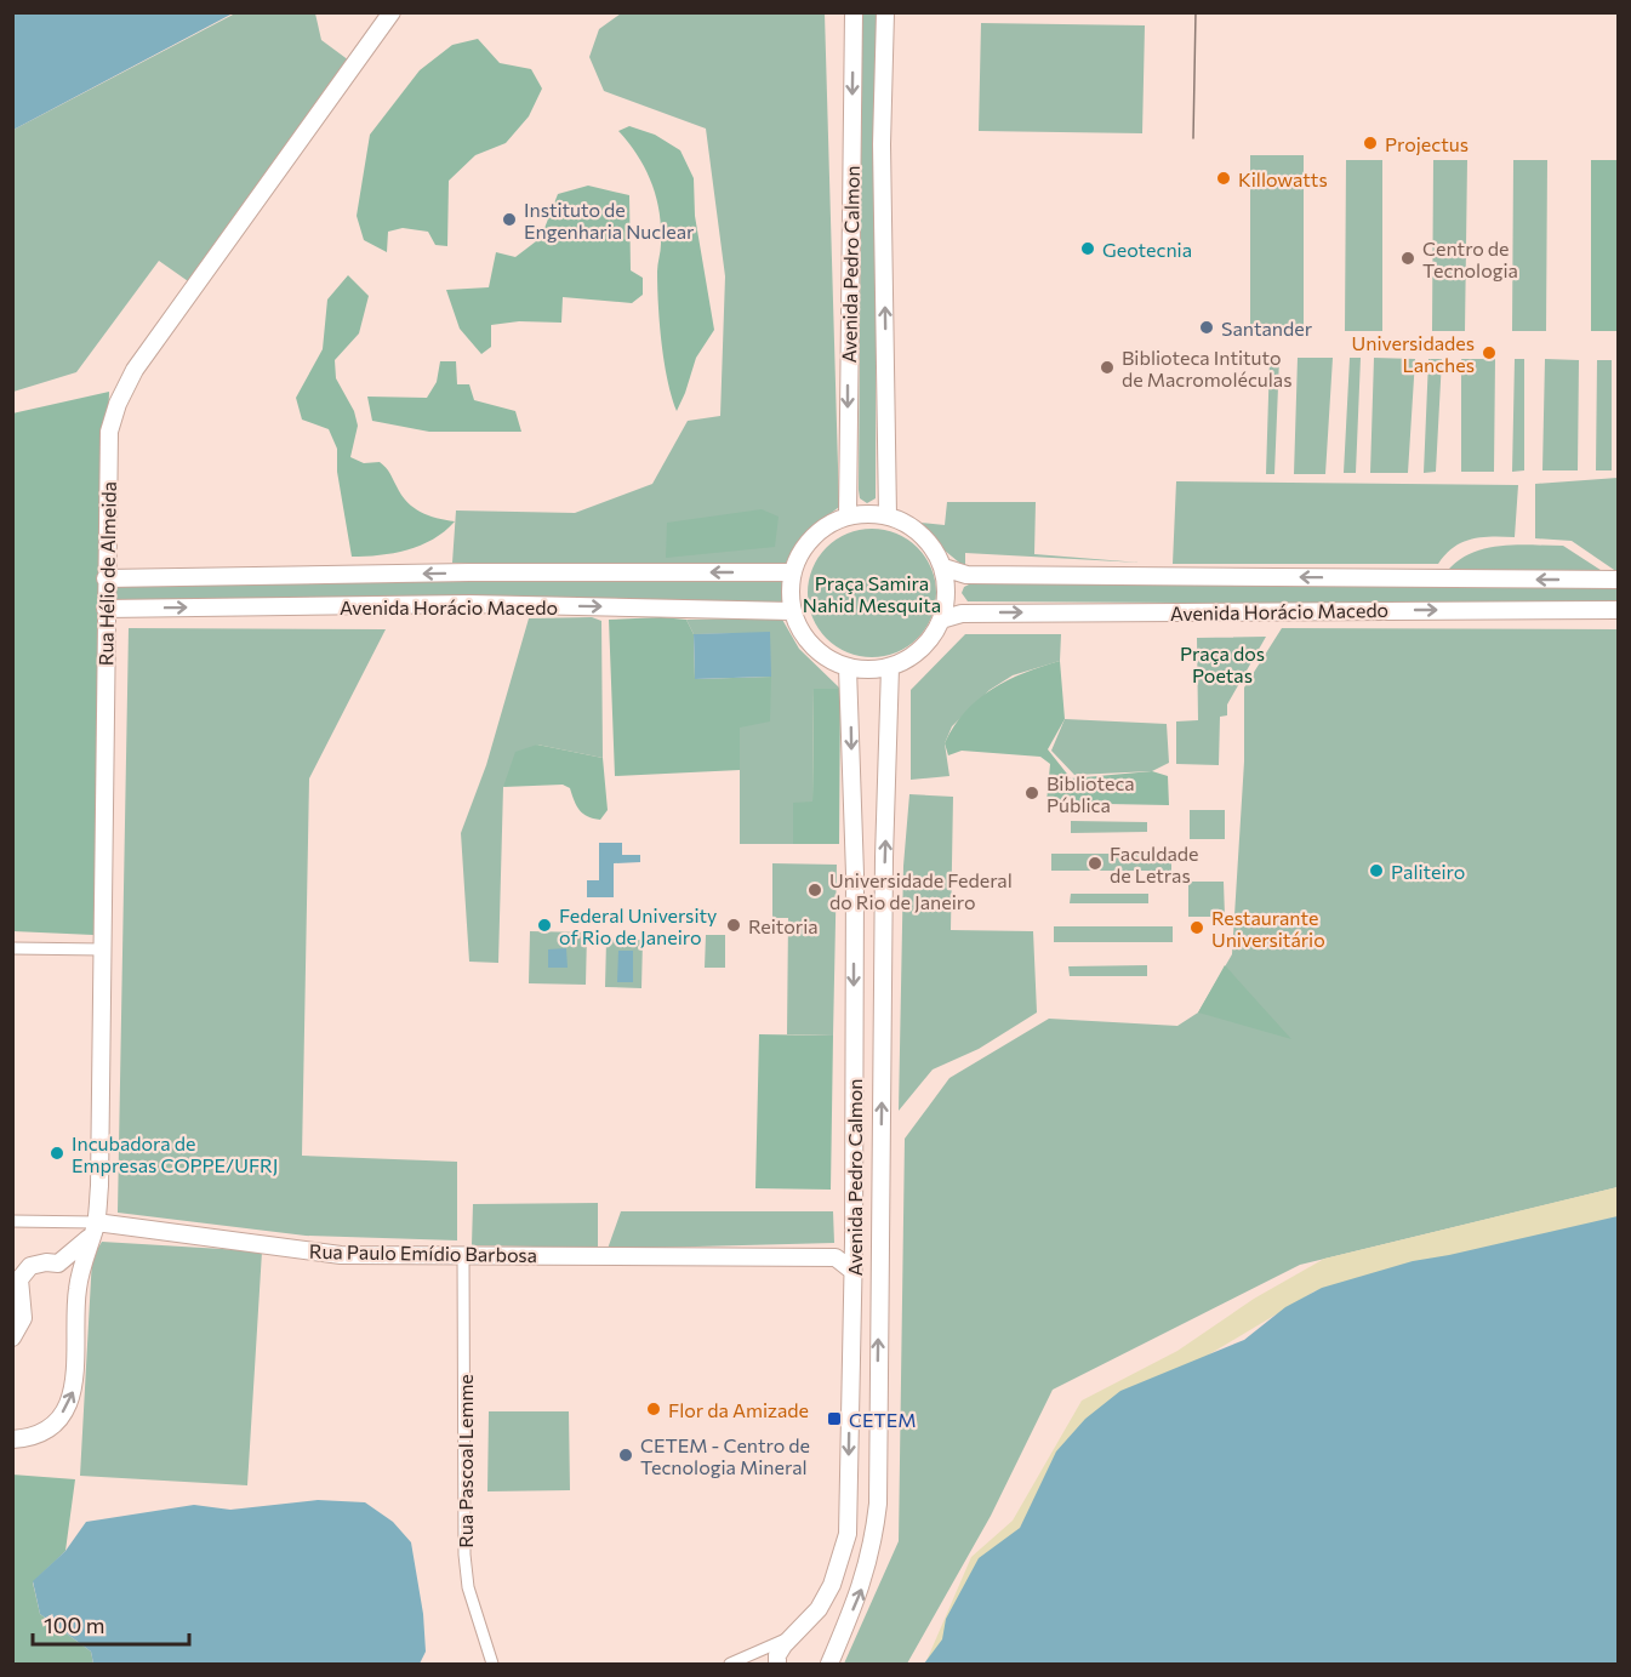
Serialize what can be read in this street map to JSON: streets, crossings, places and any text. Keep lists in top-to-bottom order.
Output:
{
  "streets": {
    "street": [
      "Avenida Pedro Calmon",
      "Rua Hélio de Almeida",
      "Avenida Horácio Macedo",
      "Rua Paulo Emídio Barbosa",
      "Rua Pascoal Lemme"
    ]
  },
  "crossings": [
    ["Avenida Pedro Calmon", "Avenida Horácio Macedo"],
    ["Rua Hélio de Almeida", "Avenida Horácio Macedo"],
    ["Rua Hélio de Almeida", "Rua Paulo Emídio Barbosa"],
    ["Rua Paulo Emídio Barbosa", "Rua Pascoal Lemme"]
  ],
  "parks": ["Praça Samira Nahid Mesquita", "Praça dos Poetas"],
  "places": {
    "other": [
      "Projectus",
      "Killowatts",
      "Instituto de Engenharia Nuclear",
      "Geotecnia",
      "Centro de Tecnologia",
      "Santander",
      "Universidades Lanches",
      "Biblioteca Intituto de Macromoléculas",
      "Biblioteca Pública",
      "Faculdade de Letras",
      "Paliteiro",
      "Universidade Federal do Rio de Janeiro",
      "Federal University of Rio de Janeiro",
      "Reitoria",
      "Restaurante Universitário",
      "Incubadora de Empresas COPPE/UFRJ",
      "Flor da Amizade",
      "CETEM - Centro de Tecnologia Mineral"
    ],
    "transit": ["CETEM"]
  },
  "scale_bar": "100 m"
}
